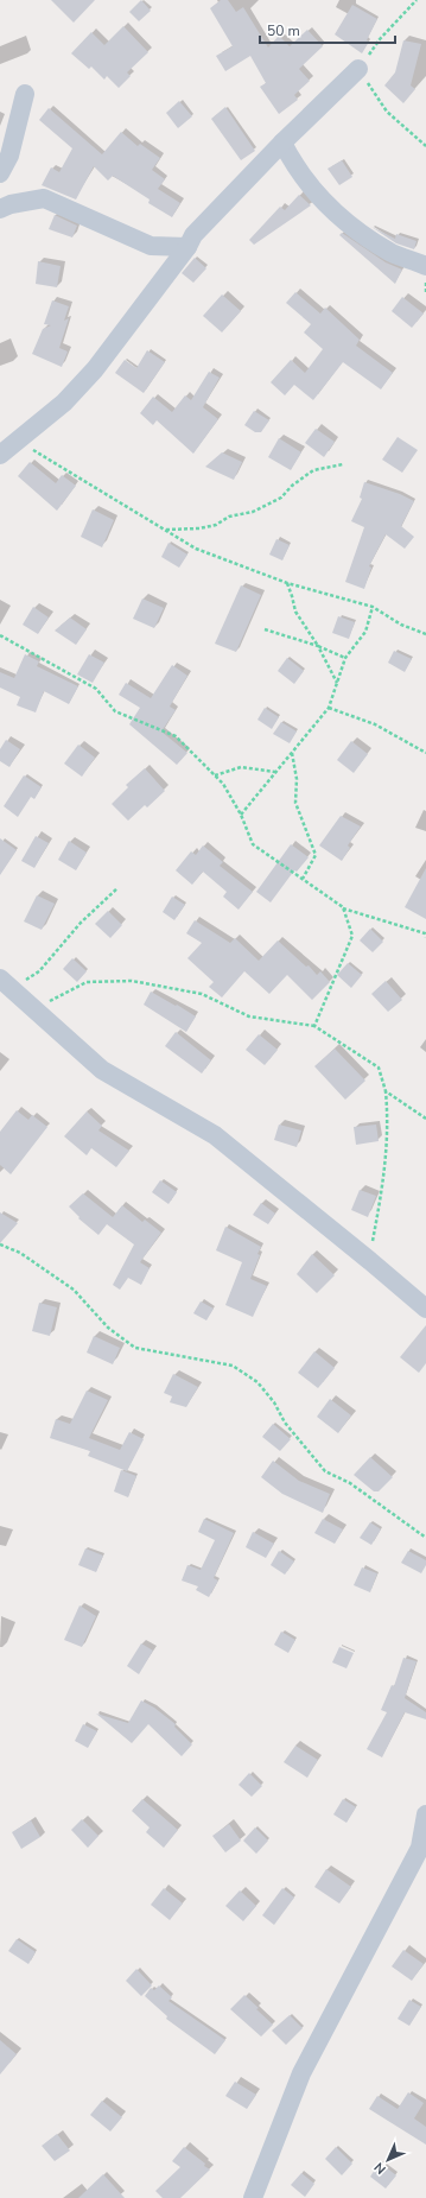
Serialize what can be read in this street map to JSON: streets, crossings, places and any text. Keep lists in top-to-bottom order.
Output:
{
  "scale_bar": "50 m",
  "north": "bottom left"
}
